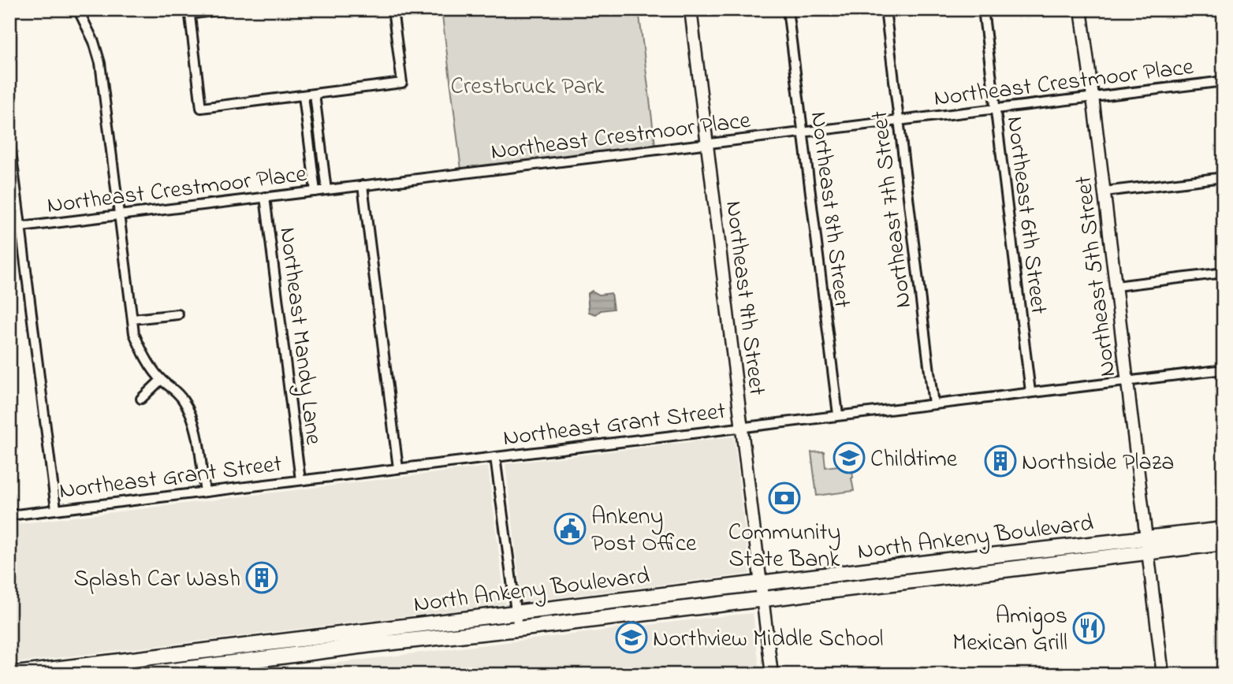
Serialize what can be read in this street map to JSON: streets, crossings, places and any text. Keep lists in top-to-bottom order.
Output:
{
  "streets": {
    "main road": ["North Ankeny Boulevard"],
    "street": [
      "Northeast Crestmoor Place",
      "Northeast 8th Street",
      "Northeast 7th Street",
      "Northeast 6th Street",
      "Northeast 5th Street",
      "Northeast 9th Street",
      "Northeast Mandy Lane",
      "Northeast Grant Street"
    ]
  },
  "crossings": [
    ["Northeast Crestmoor Place", "Northeast 8th Street"],
    ["Northeast Crestmoor Place", "Northeast 7th Street"],
    ["Northeast Crestmoor Place", "Northeast 6th Street"],
    ["Northeast Crestmoor Place", "Northeast 5th Street"],
    ["Northeast Crestmoor Place", "Northeast 9th Street"],
    ["Northeast Crestmoor Place", "Northeast Mandy Lane"],
    ["Northeast 8th Street", "Northeast Grant Street"],
    ["Northeast 7th Street", "Northeast Grant Street"],
    ["Northeast 6th Street", "Northeast Grant Street"],
    ["Northeast 5th Street", "Northeast Grant Street"],
    ["Northeast 5th Street", "North Ankeny Boulevard"],
    ["Northeast 9th Street", "Northeast Grant Street"],
    ["Northeast 9th Street", "North Ankeny Boulevard"],
    ["Northeast Mandy Lane", "Northeast Grant Street"]
  ],
  "parks": ["Crestbruck Park"],
  "places": {
    "school or university": ["Childtime", "Northview Middle School"],
    "building": ["Northside Plaza", "Splash Car Wash"],
    "bank": ["Community State Bank"],
    "public building": ["Ankeny Post Office"],
    "restaurant": ["Amigos Mexican Grill"]
  }
}
